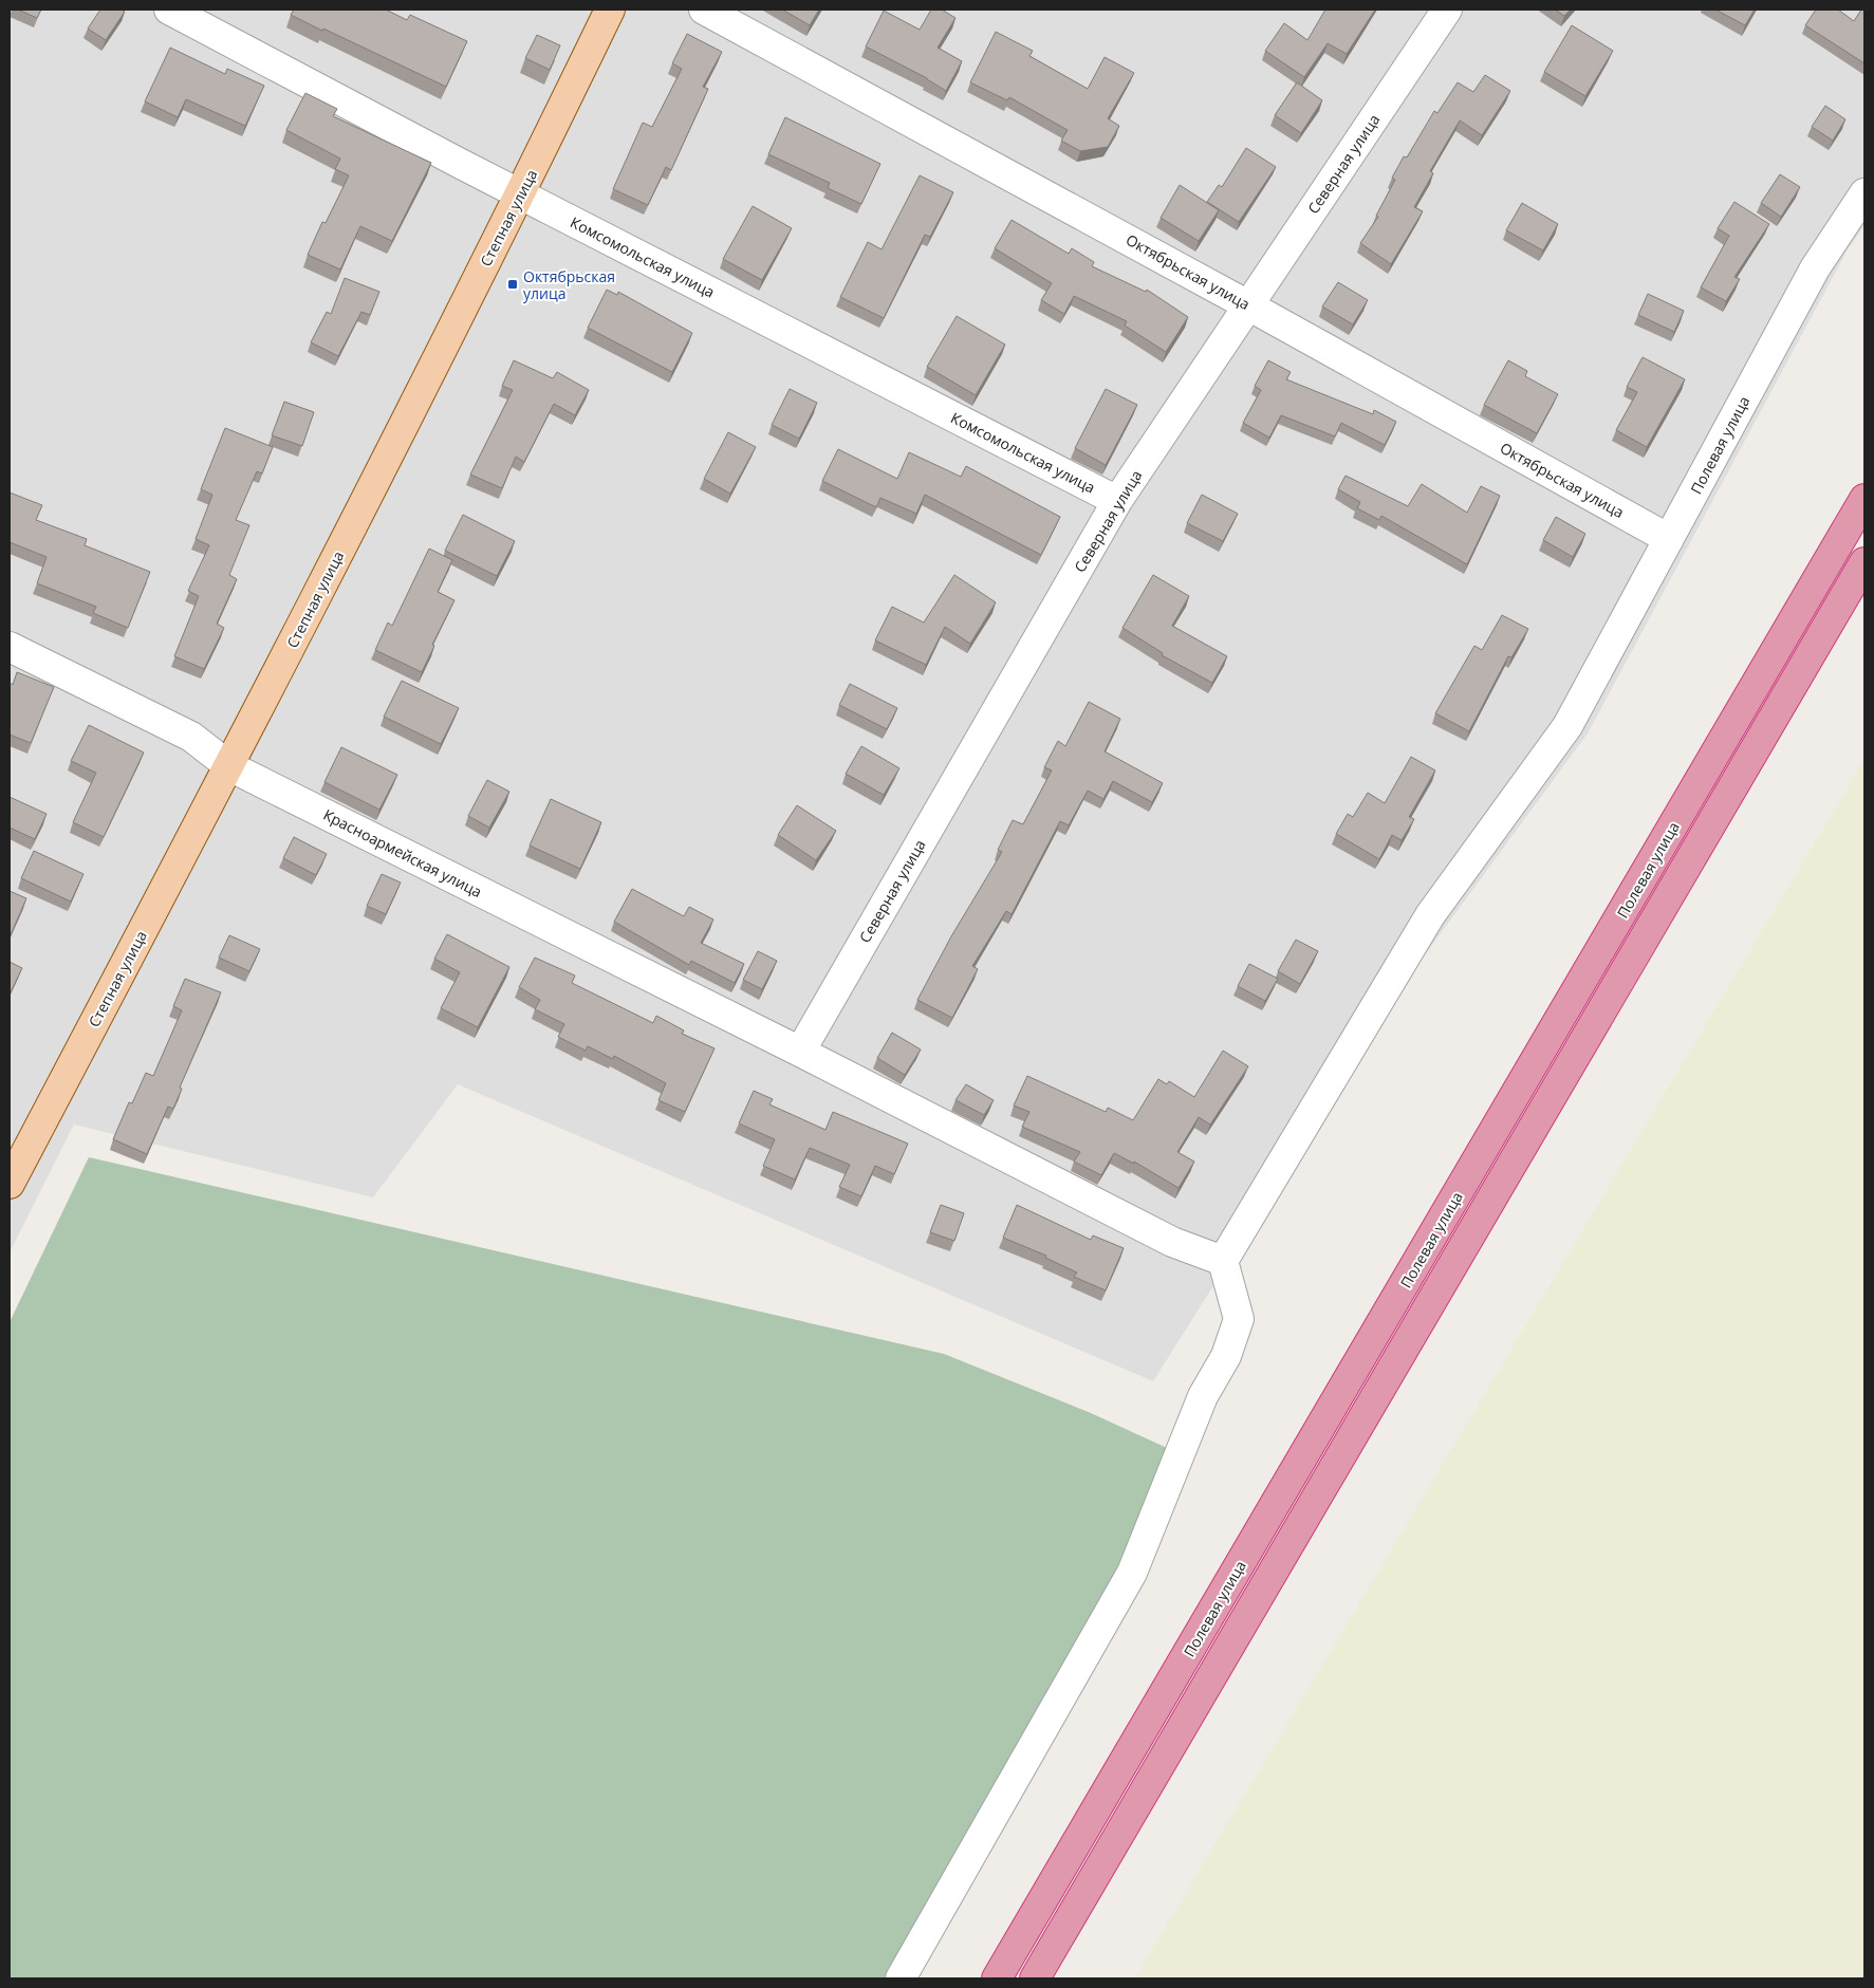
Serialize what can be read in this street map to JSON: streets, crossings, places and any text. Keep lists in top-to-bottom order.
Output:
{
  "streets": {
    "highway": ["Полевая улица"],
    "main road": ["Степная улица"],
    "street": [
      "Северная улица",
      "Комсомольская улица",
      "Октябрьская улица",
      "Красноармейская улица"
    ]
  },
  "crossings": [
    ["Северная улица", "Комсомольская улица"],
    ["Северная улица", "Октябрьская улица"],
    ["Северная улица", "Красноармейская улица"],
    ["Степная улица", "Комсомольская улица"],
    ["Степная улица", "Красноармейская улица"],
    ["Октябрьская улица", "Полевая улица"],
    ["Полевая улица", "Красноармейская улица"]
  ],
  "places": {
    "transit": ["Октябрьская улица"]
  }
}
